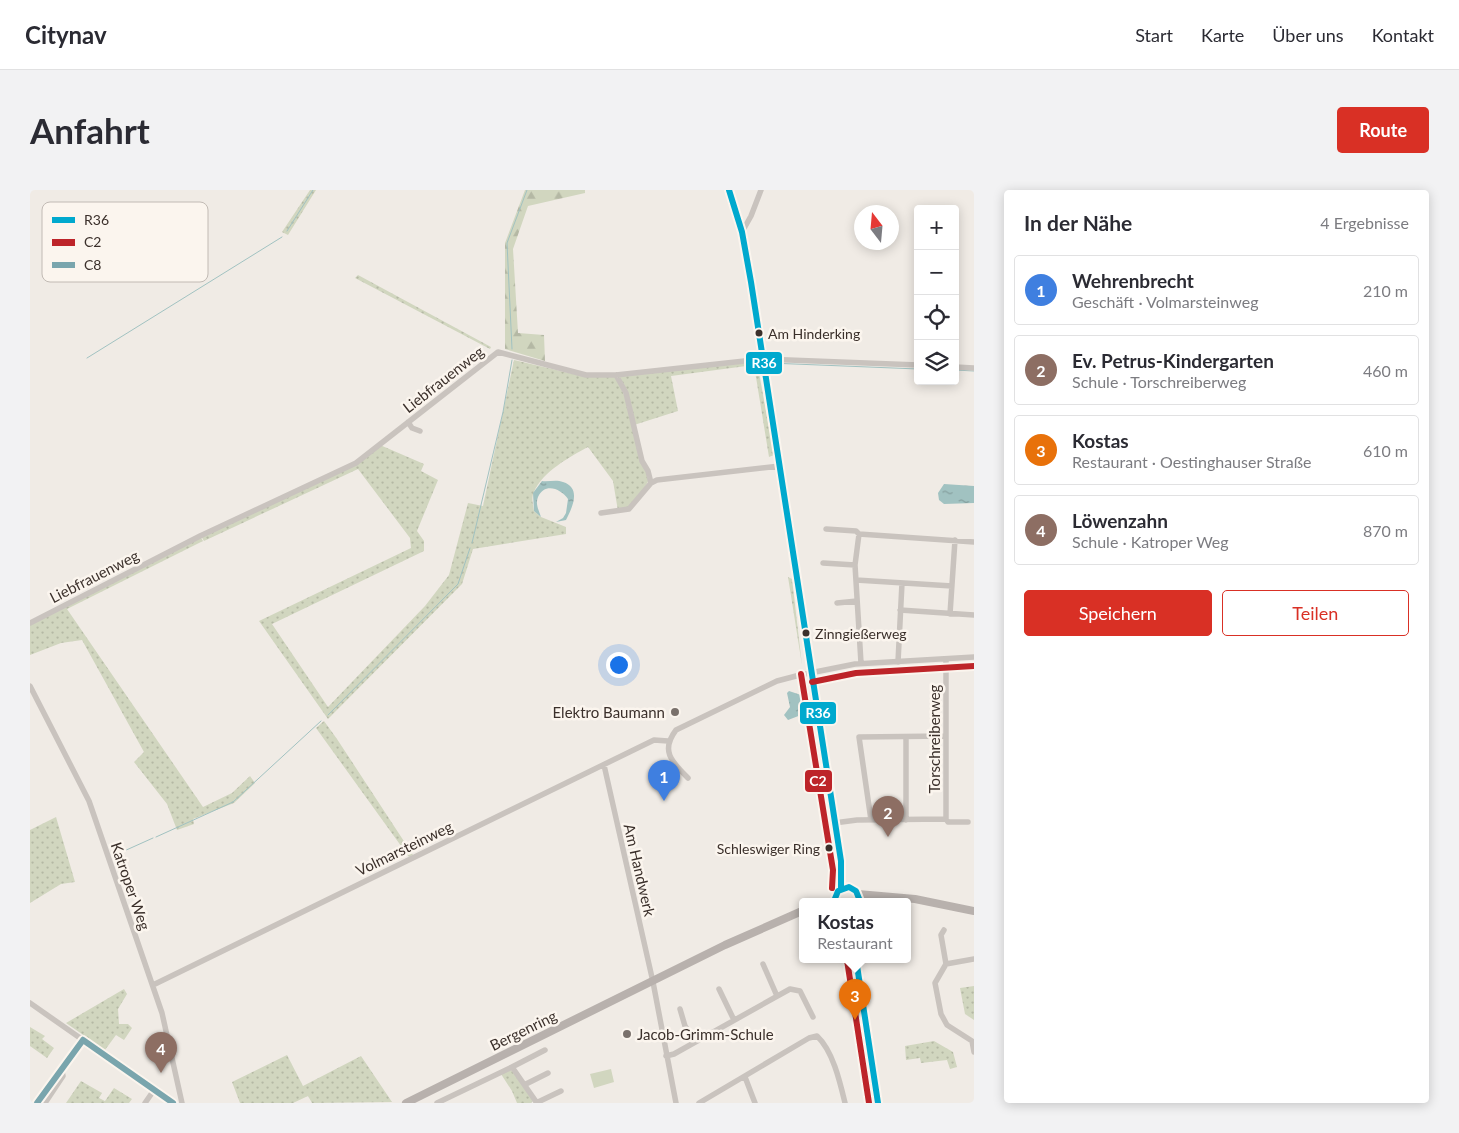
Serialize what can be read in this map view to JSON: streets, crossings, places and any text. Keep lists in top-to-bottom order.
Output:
{
  "streets": {
    "main road": ["Bergenring"],
    "street": [
      "Liebfrauenweg",
      "Torschreiberweg",
      "Volmarsteinweg",
      "Am Handwerk",
      "Katroper Weg"
    ]
  },
  "crossings": [
    ["Volmarsteinweg", "Am Handwerk"],
    ["Volmarsteinweg", "Katroper Weg"],
    ["Am Handwerk", "Bergenring"]
  ],
  "places": [
    "Am Hinderking",
    "Zinngießerweg",
    "Elektro Baumann",
    "Schleswiger Ring",
    "Jacob-Grimm-Schule"
  ],
  "lines": ["transit line R36", "transit line C2", "transit line C8"],
  "legend": ["R36", "C2", "C8"],
  "north": "top",
  "page": {
    "header": "Citynav",
    "nav": [
      "Start",
      "Karte",
      "Über uns",
      "Kontakt"
    ],
    "buttons": [
      "Route",
      ["Speichern", "Teilen"]
    ],
    "title": "Anfahrt",
    "heading": ["In der Nähe", "4 Ergebnisse"],
    "map_buttons": ["+", "−"],
    "list": [
      {
        "mark": "1",
        "name": "Wehrenbrecht",
        "note": "Geschäft · Volmarsteinweg",
        "value": "210 m"
      },
      {
        "mark": "2",
        "name": "Ev. Petrus-Kindergarten",
        "note": "Schule · Torschreiberweg",
        "value": "460 m"
      },
      {
        "mark": "3",
        "name": "Kostas",
        "note": "Restaurant · Oestinghauser Straße",
        "value": "610 m"
      },
      {
        "mark": "4",
        "name": "Löwenzahn",
        "note": "Schule · Katroper Weg",
        "value": "870 m"
      }
    ],
    "pins": [
      "1",
      "2",
      "3",
      "4"
    ],
    "popup": ["Kostas", "Restaurant"]
  }
}
